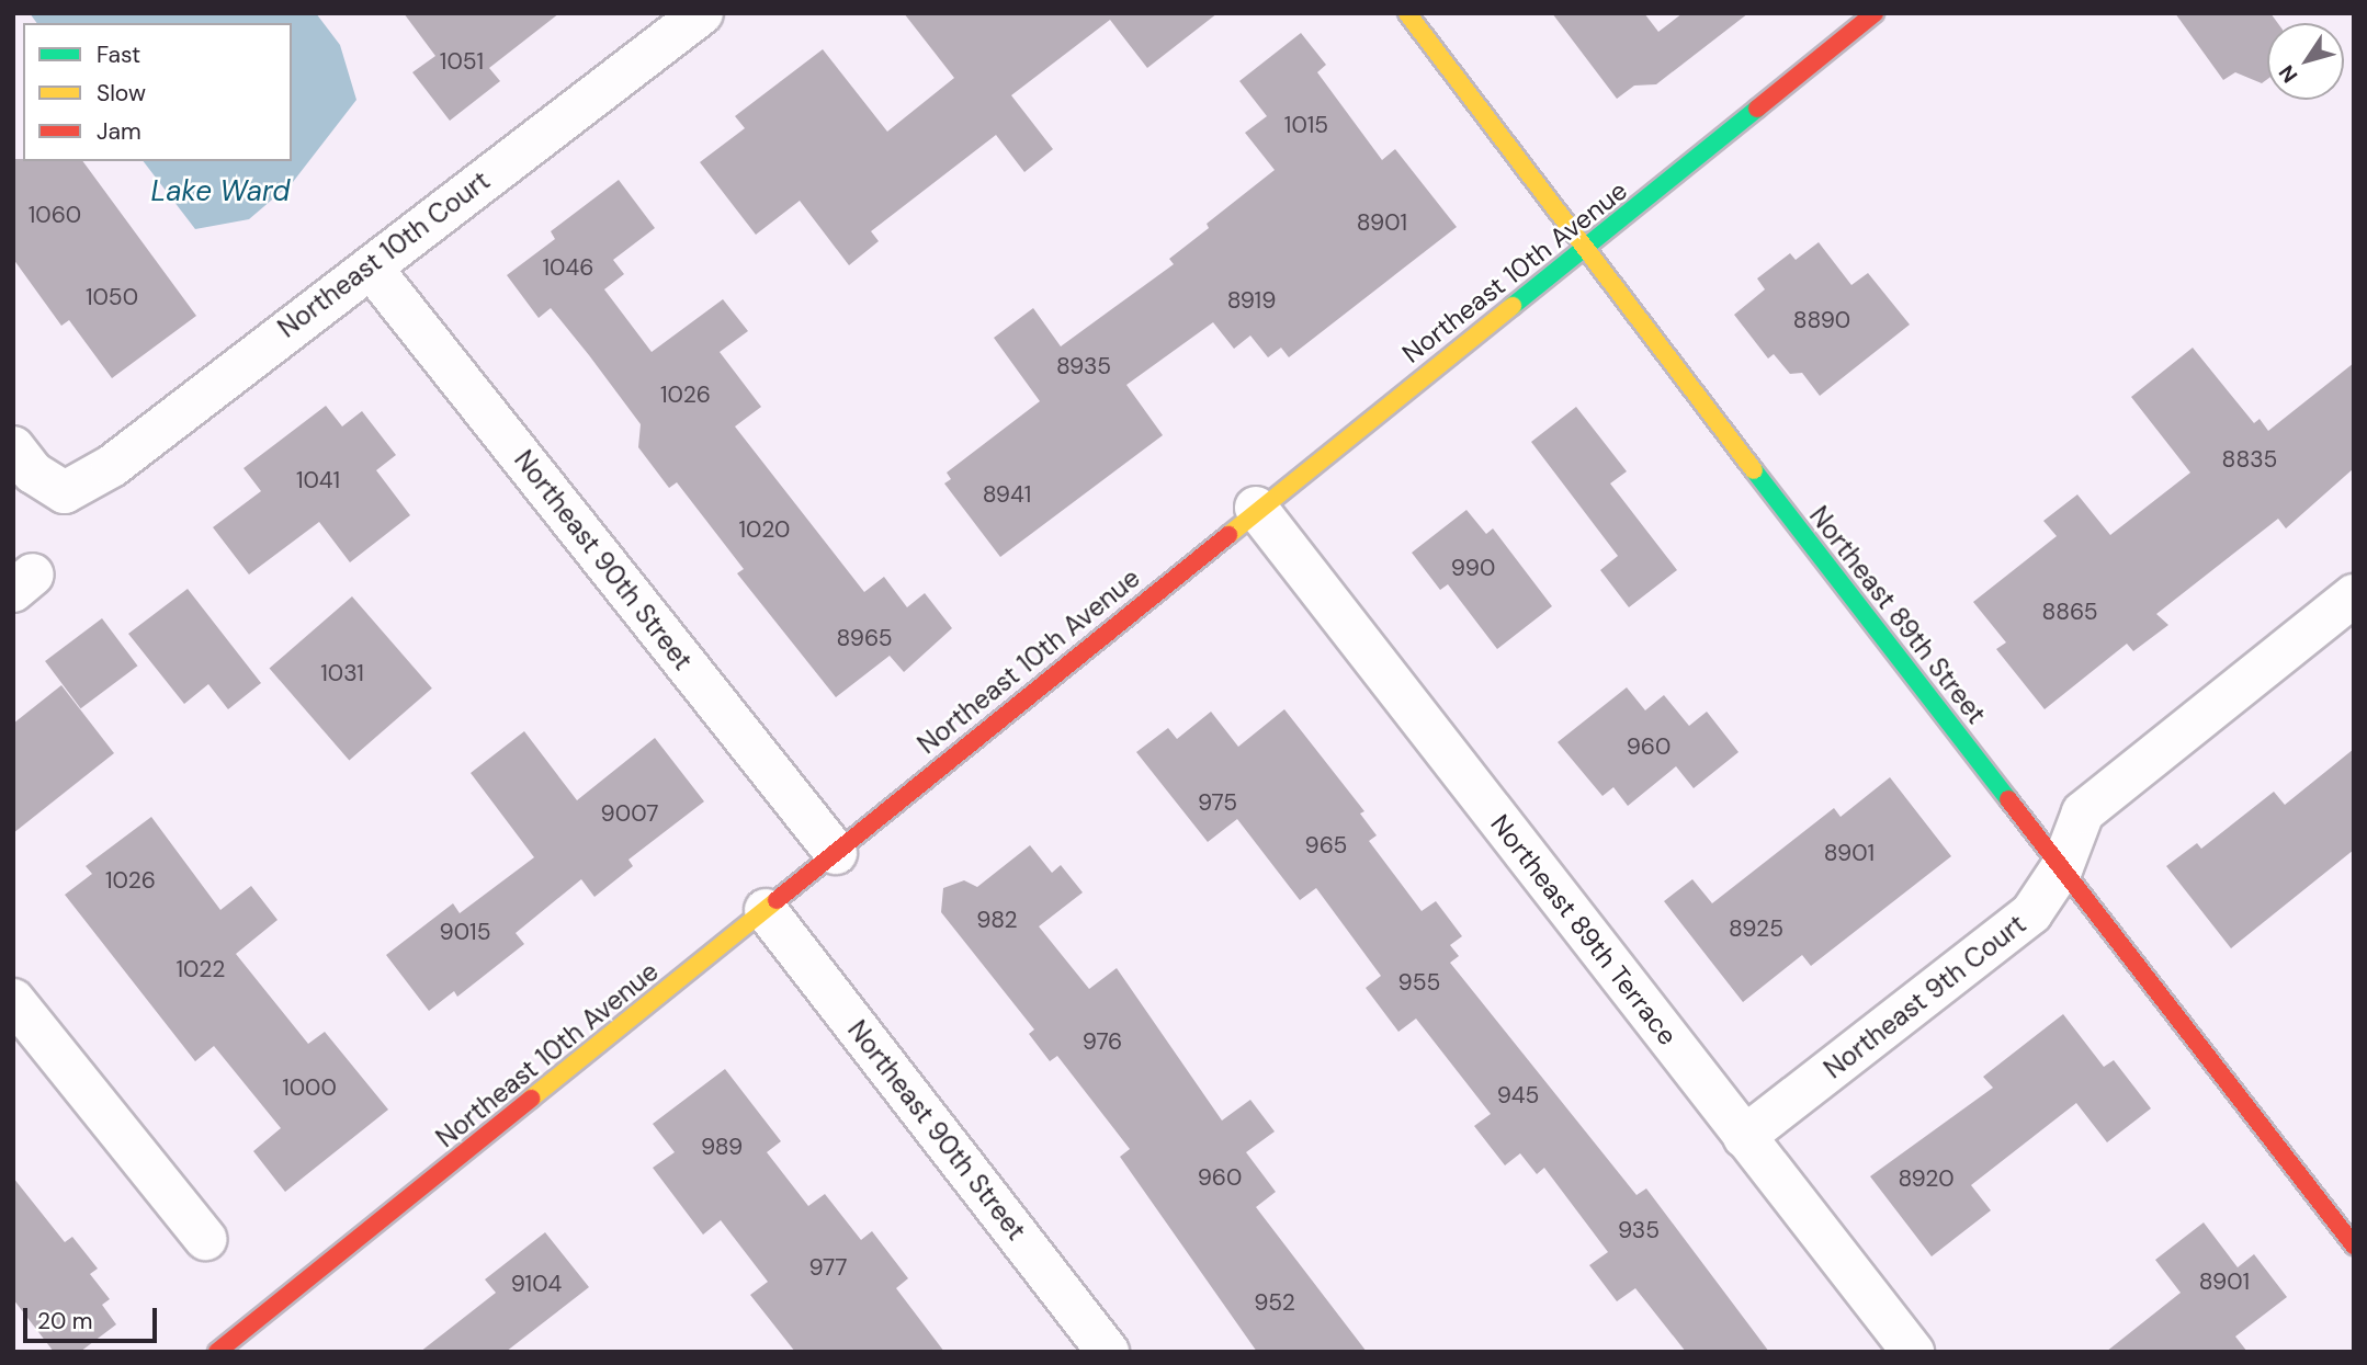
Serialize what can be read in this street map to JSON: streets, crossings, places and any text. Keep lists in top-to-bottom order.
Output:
{
  "streets": {
    "street": [
      "Northeast 10th Court",
      "Northeast 10th Avenue",
      "Northeast 90th Street",
      "Northeast 89th Street",
      "Northeast 89th Terrace",
      "Northeast 9th Court"
    ]
  },
  "crossings": [
    ["Northeast 10th Court", "Northeast 90th Street"],
    ["Northeast 10th Avenue", "Northeast 90th Street"],
    ["Northeast 10th Avenue", "Northeast 89th Street"],
    ["Northeast 10th Avenue", "Northeast 89th Terrace"],
    ["Northeast 89th Street", "Northeast 9th Court"],
    ["Northeast 89th Terrace", "Northeast 9th Court"]
  ],
  "water": ["Lake Ward"],
  "house_numbers": [
    "1051",
    "1015",
    "1060",
    "8901",
    "1046",
    "1050",
    "8919",
    "8890",
    "8935",
    "1026",
    "8835",
    "1041",
    "8941",
    "1020",
    "990",
    "8865",
    "8965",
    "1031",
    "960",
    "975",
    "9007",
    "965",
    "8901",
    "1026",
    "982",
    "8925",
    "9015",
    "1022",
    "955",
    "976",
    "1000",
    "945",
    "989",
    "960",
    "8920",
    "935",
    "977",
    "8901",
    "9104",
    "952"
  ],
  "legend": ["Fast", "Slow", "Jam"],
  "scale_bar": "20 m",
  "north": "bottom left"
}
